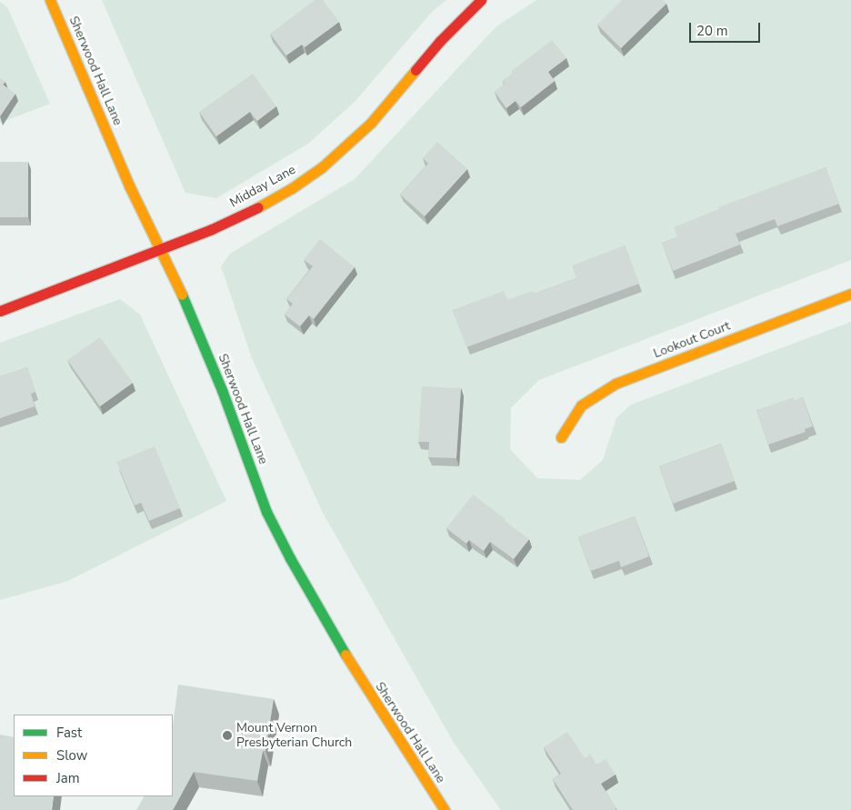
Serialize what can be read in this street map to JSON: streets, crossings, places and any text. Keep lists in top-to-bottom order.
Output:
{
  "streets": {
    "street": ["Sherwood Hall Lane", "Midday Lane", "Lookout Court"]
  },
  "crossings": [
    ["Sherwood Hall Lane", "Midday Lane"]
  ],
  "places": ["Mount Vernon Presbyterian Church"],
  "legend": ["Fast", "Slow", "Jam"],
  "scale_bar": "20 m"
}
